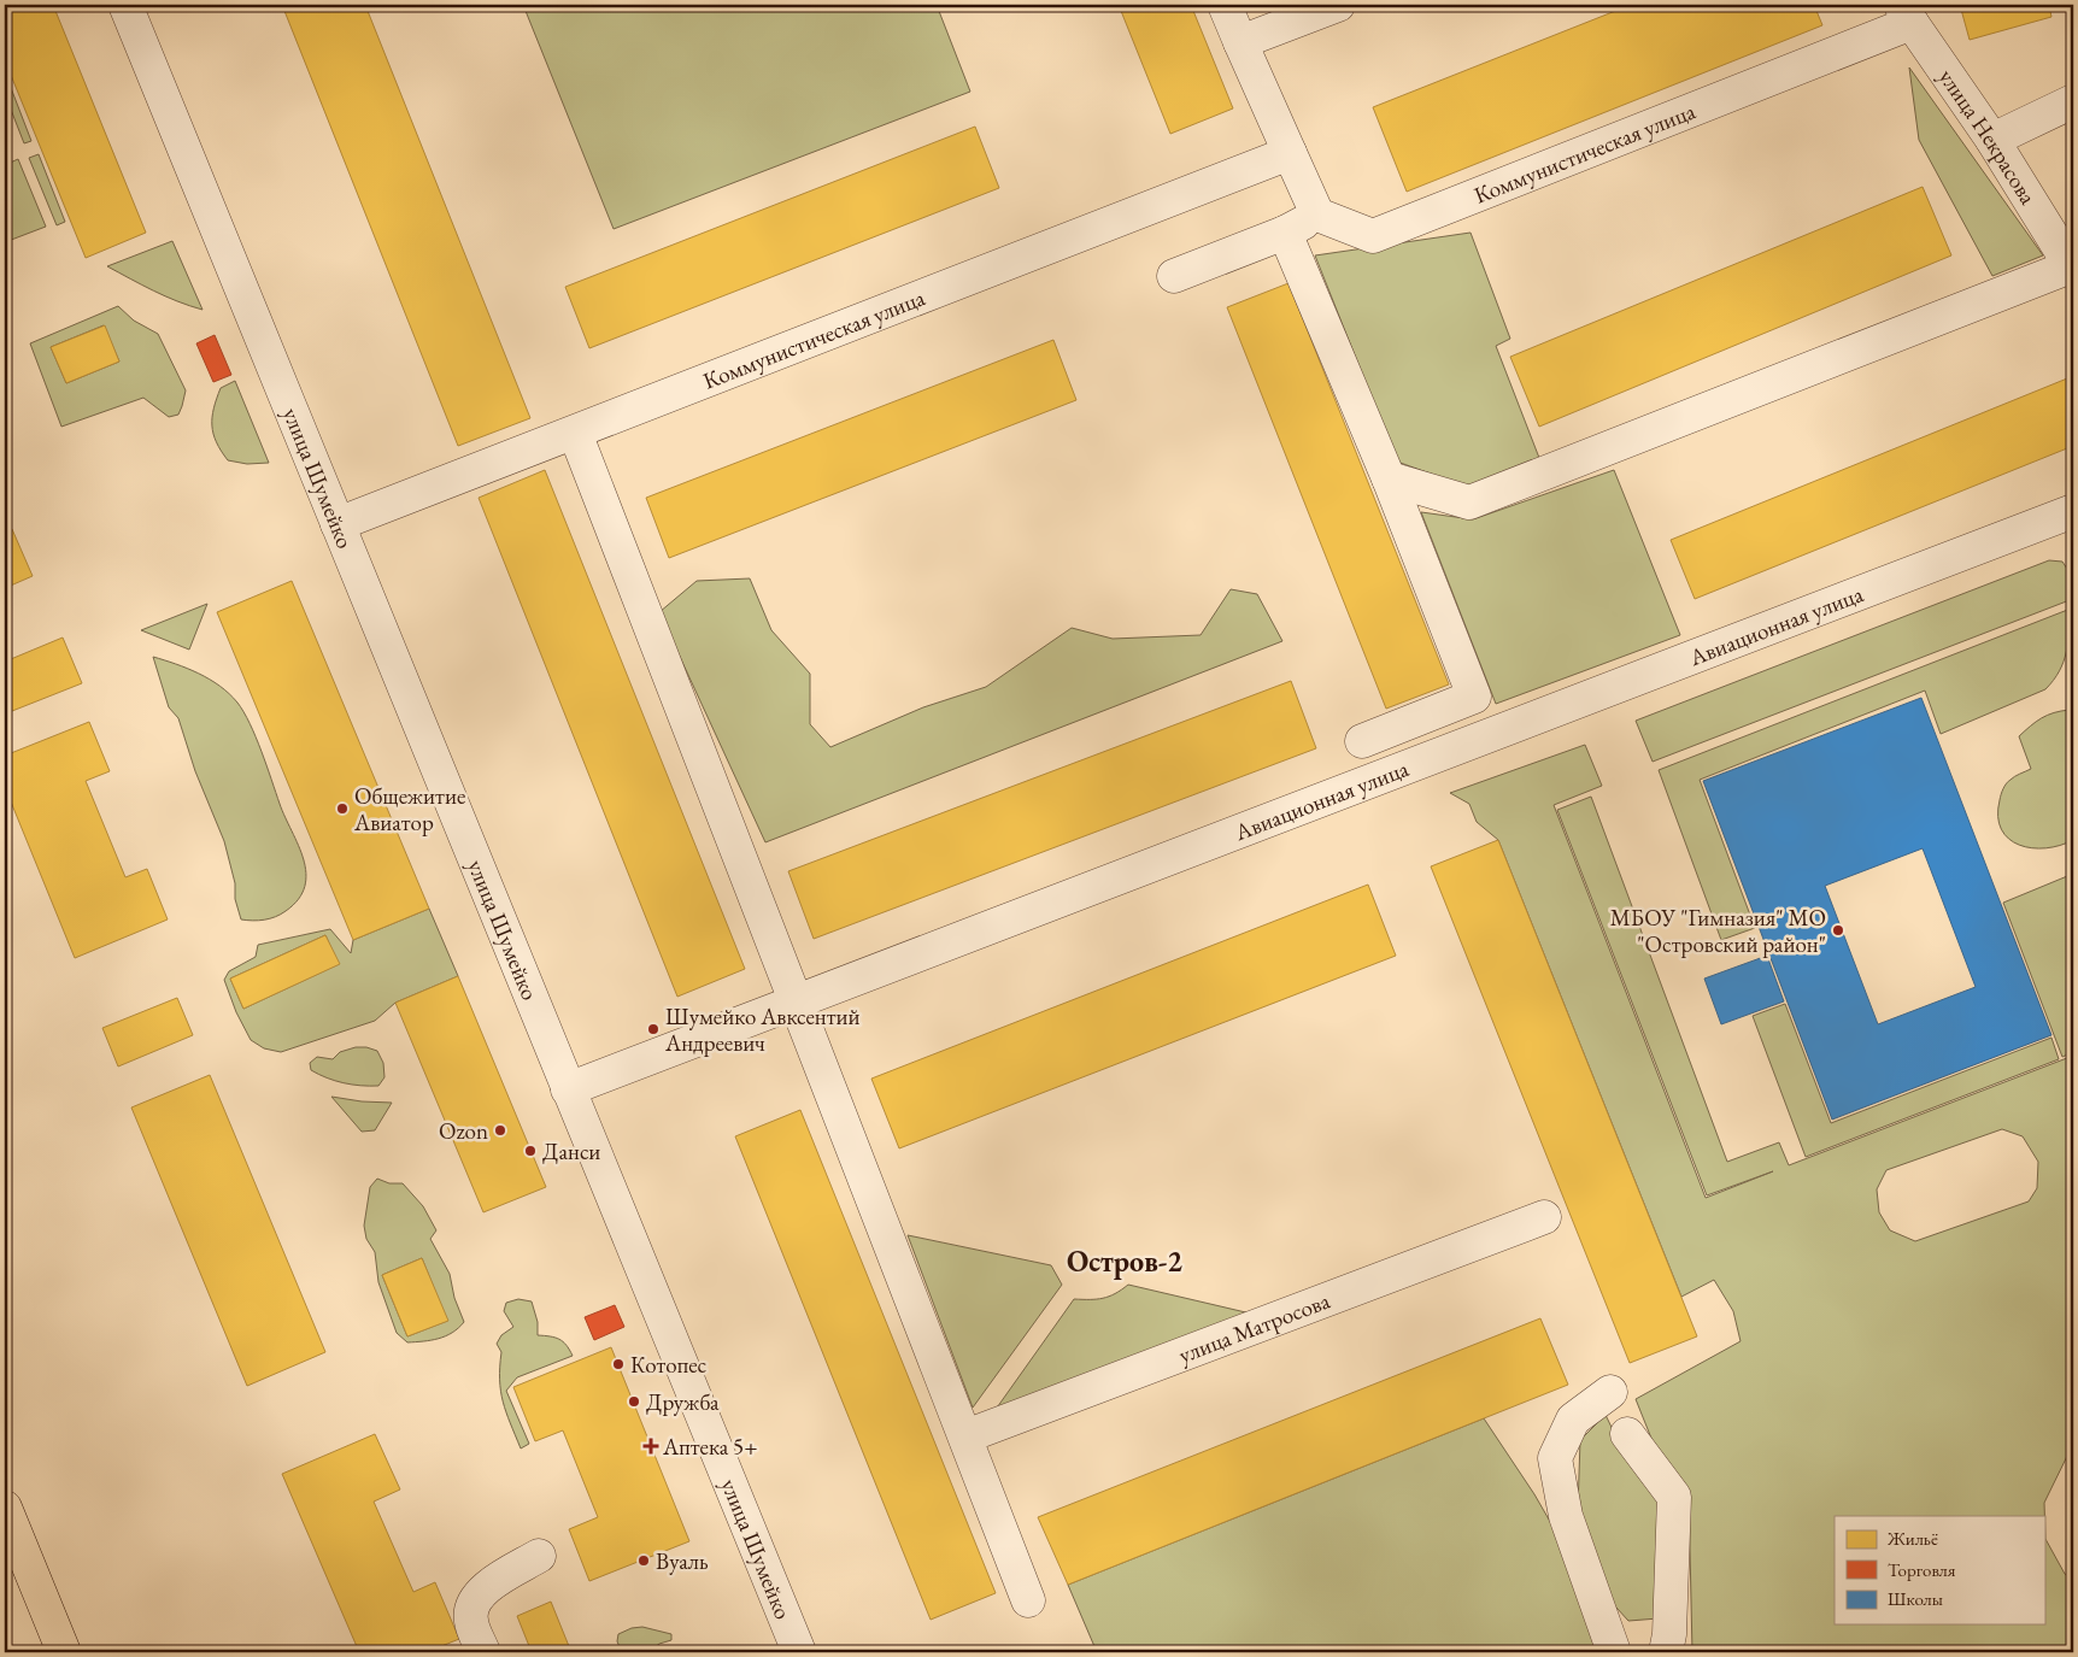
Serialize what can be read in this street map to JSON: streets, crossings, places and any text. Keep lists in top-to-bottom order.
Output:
{
  "streets": {
    "street": [
      "улица Некрасова",
      "Коммунистическая улица",
      "улица Шумейко",
      "Авиационная улица",
      "улица Матросова"
    ]
  },
  "crossings": [
    ["улица Некрасова", "Коммунистическая улица"],
    ["Коммунистическая улица", "улица Шумейко"],
    ["улица Шумейко", "Авиационная улица"]
  ],
  "districts": ["Остров-2"],
  "places": {
    "other": [
      "Общежитие Авиатор",
      "МБОУ \"Гимназия\" МО \"Островский район\"",
      "Шумейко Авксентий Андреевич",
      "Ozon",
      "Данси",
      "Котопес",
      "Дружба",
      "Вуаль"
    ],
    "health": ["Аптека 5+"]
  },
  "legend": ["Жильё", "Торговля", "Школы"]
}
